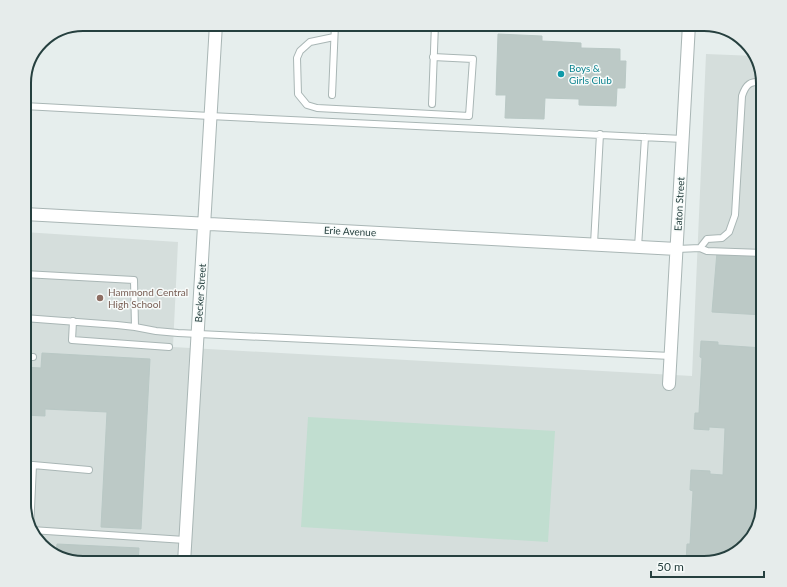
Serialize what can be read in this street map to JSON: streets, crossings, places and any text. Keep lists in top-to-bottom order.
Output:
{
  "streets": {
    "street": ["Eaton Street", "Erie Avenue", "Becker Street"]
  },
  "crossings": [
    ["Eaton Street", "Erie Avenue"],
    ["Erie Avenue", "Becker Street"]
  ],
  "places": ["Boys & Girls Club", "Hammond Central High School"],
  "scale_bar": "50 m"
}
